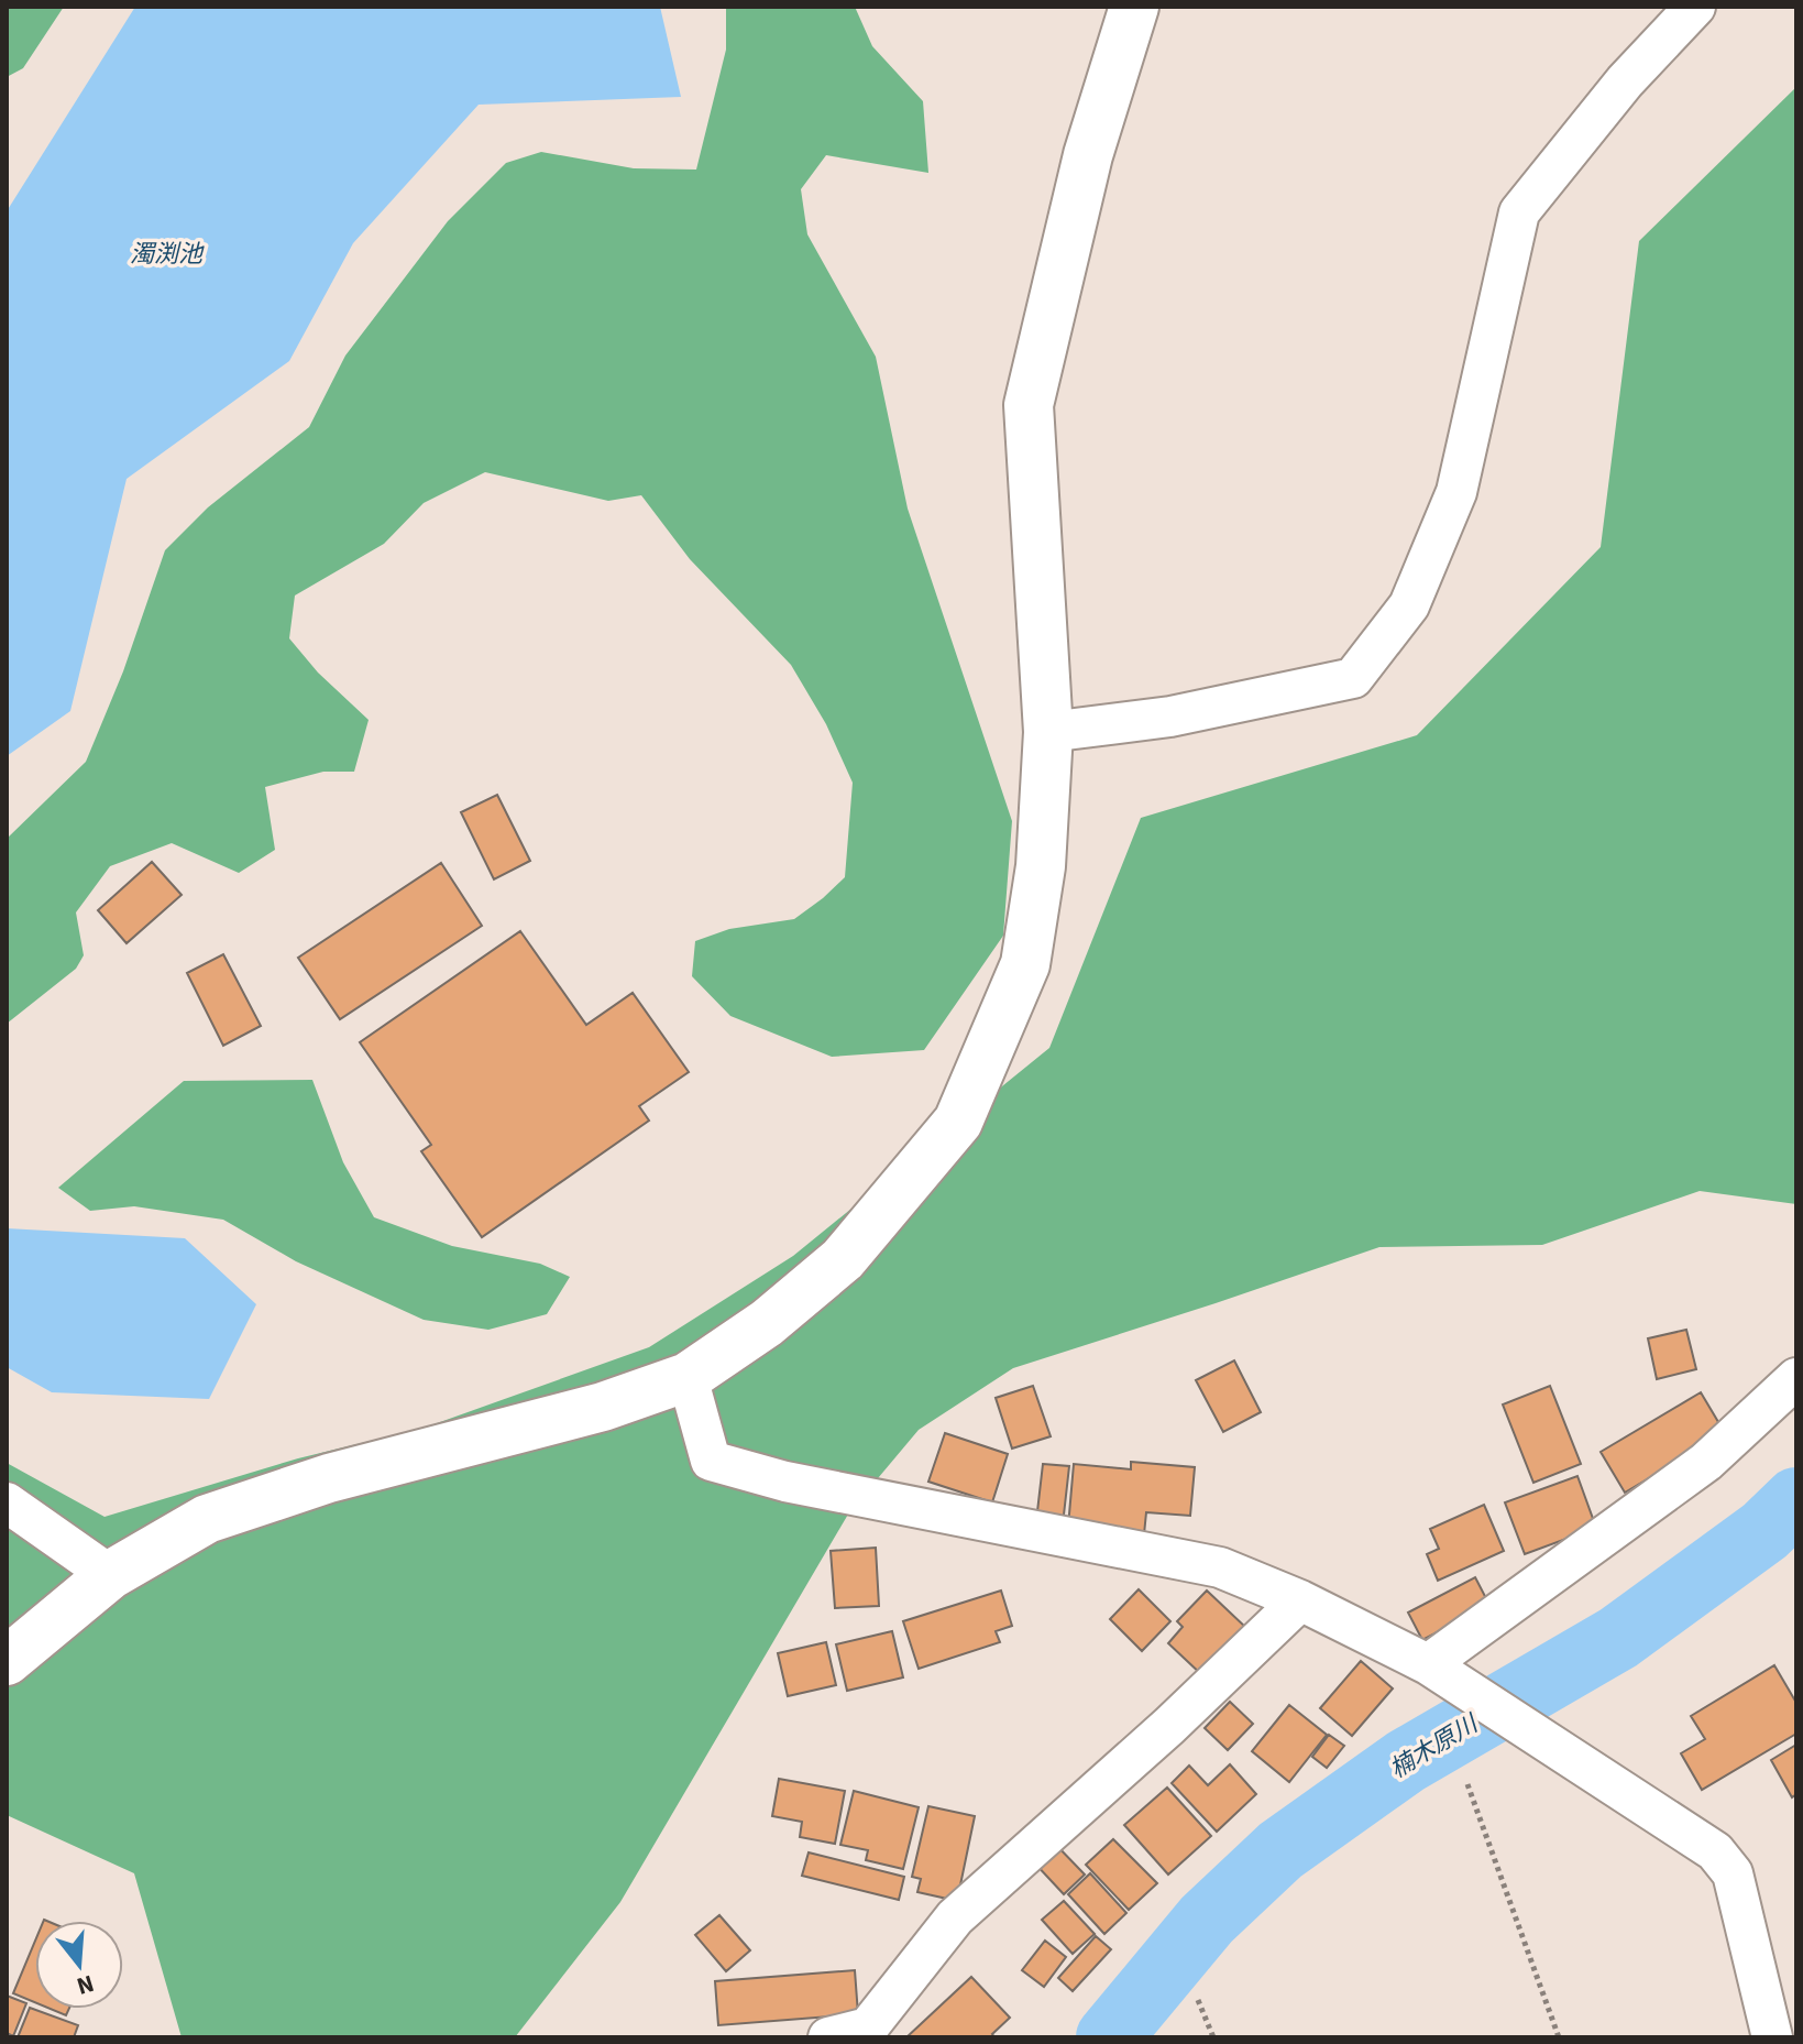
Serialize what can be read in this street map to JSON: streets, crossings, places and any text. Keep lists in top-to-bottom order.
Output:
{
  "water": ["濁渕池", "楠木原川"],
  "north": "bottom"
}
